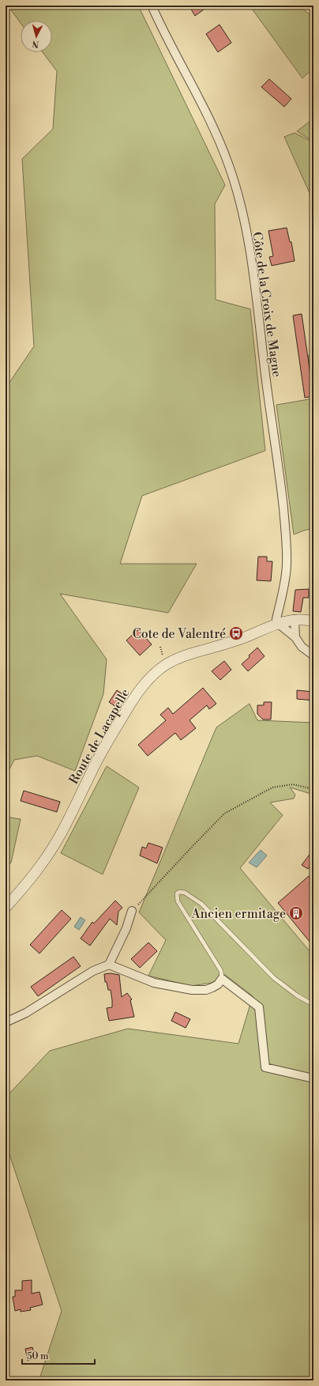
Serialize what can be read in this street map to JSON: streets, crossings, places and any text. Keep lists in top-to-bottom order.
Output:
{
  "streets": {
    "street": ["Côte de la Croix de Magne", "Route de Lacapelle"]
  },
  "crossings": [
    ["Côte de la Croix de Magne", "Route de Lacapelle"]
  ],
  "places": {
    "bus stop": ["Cote de Valentré"],
    "building": ["Ancien ermitage"]
  },
  "scale_bar": "50 m",
  "north": "bottom"
}
